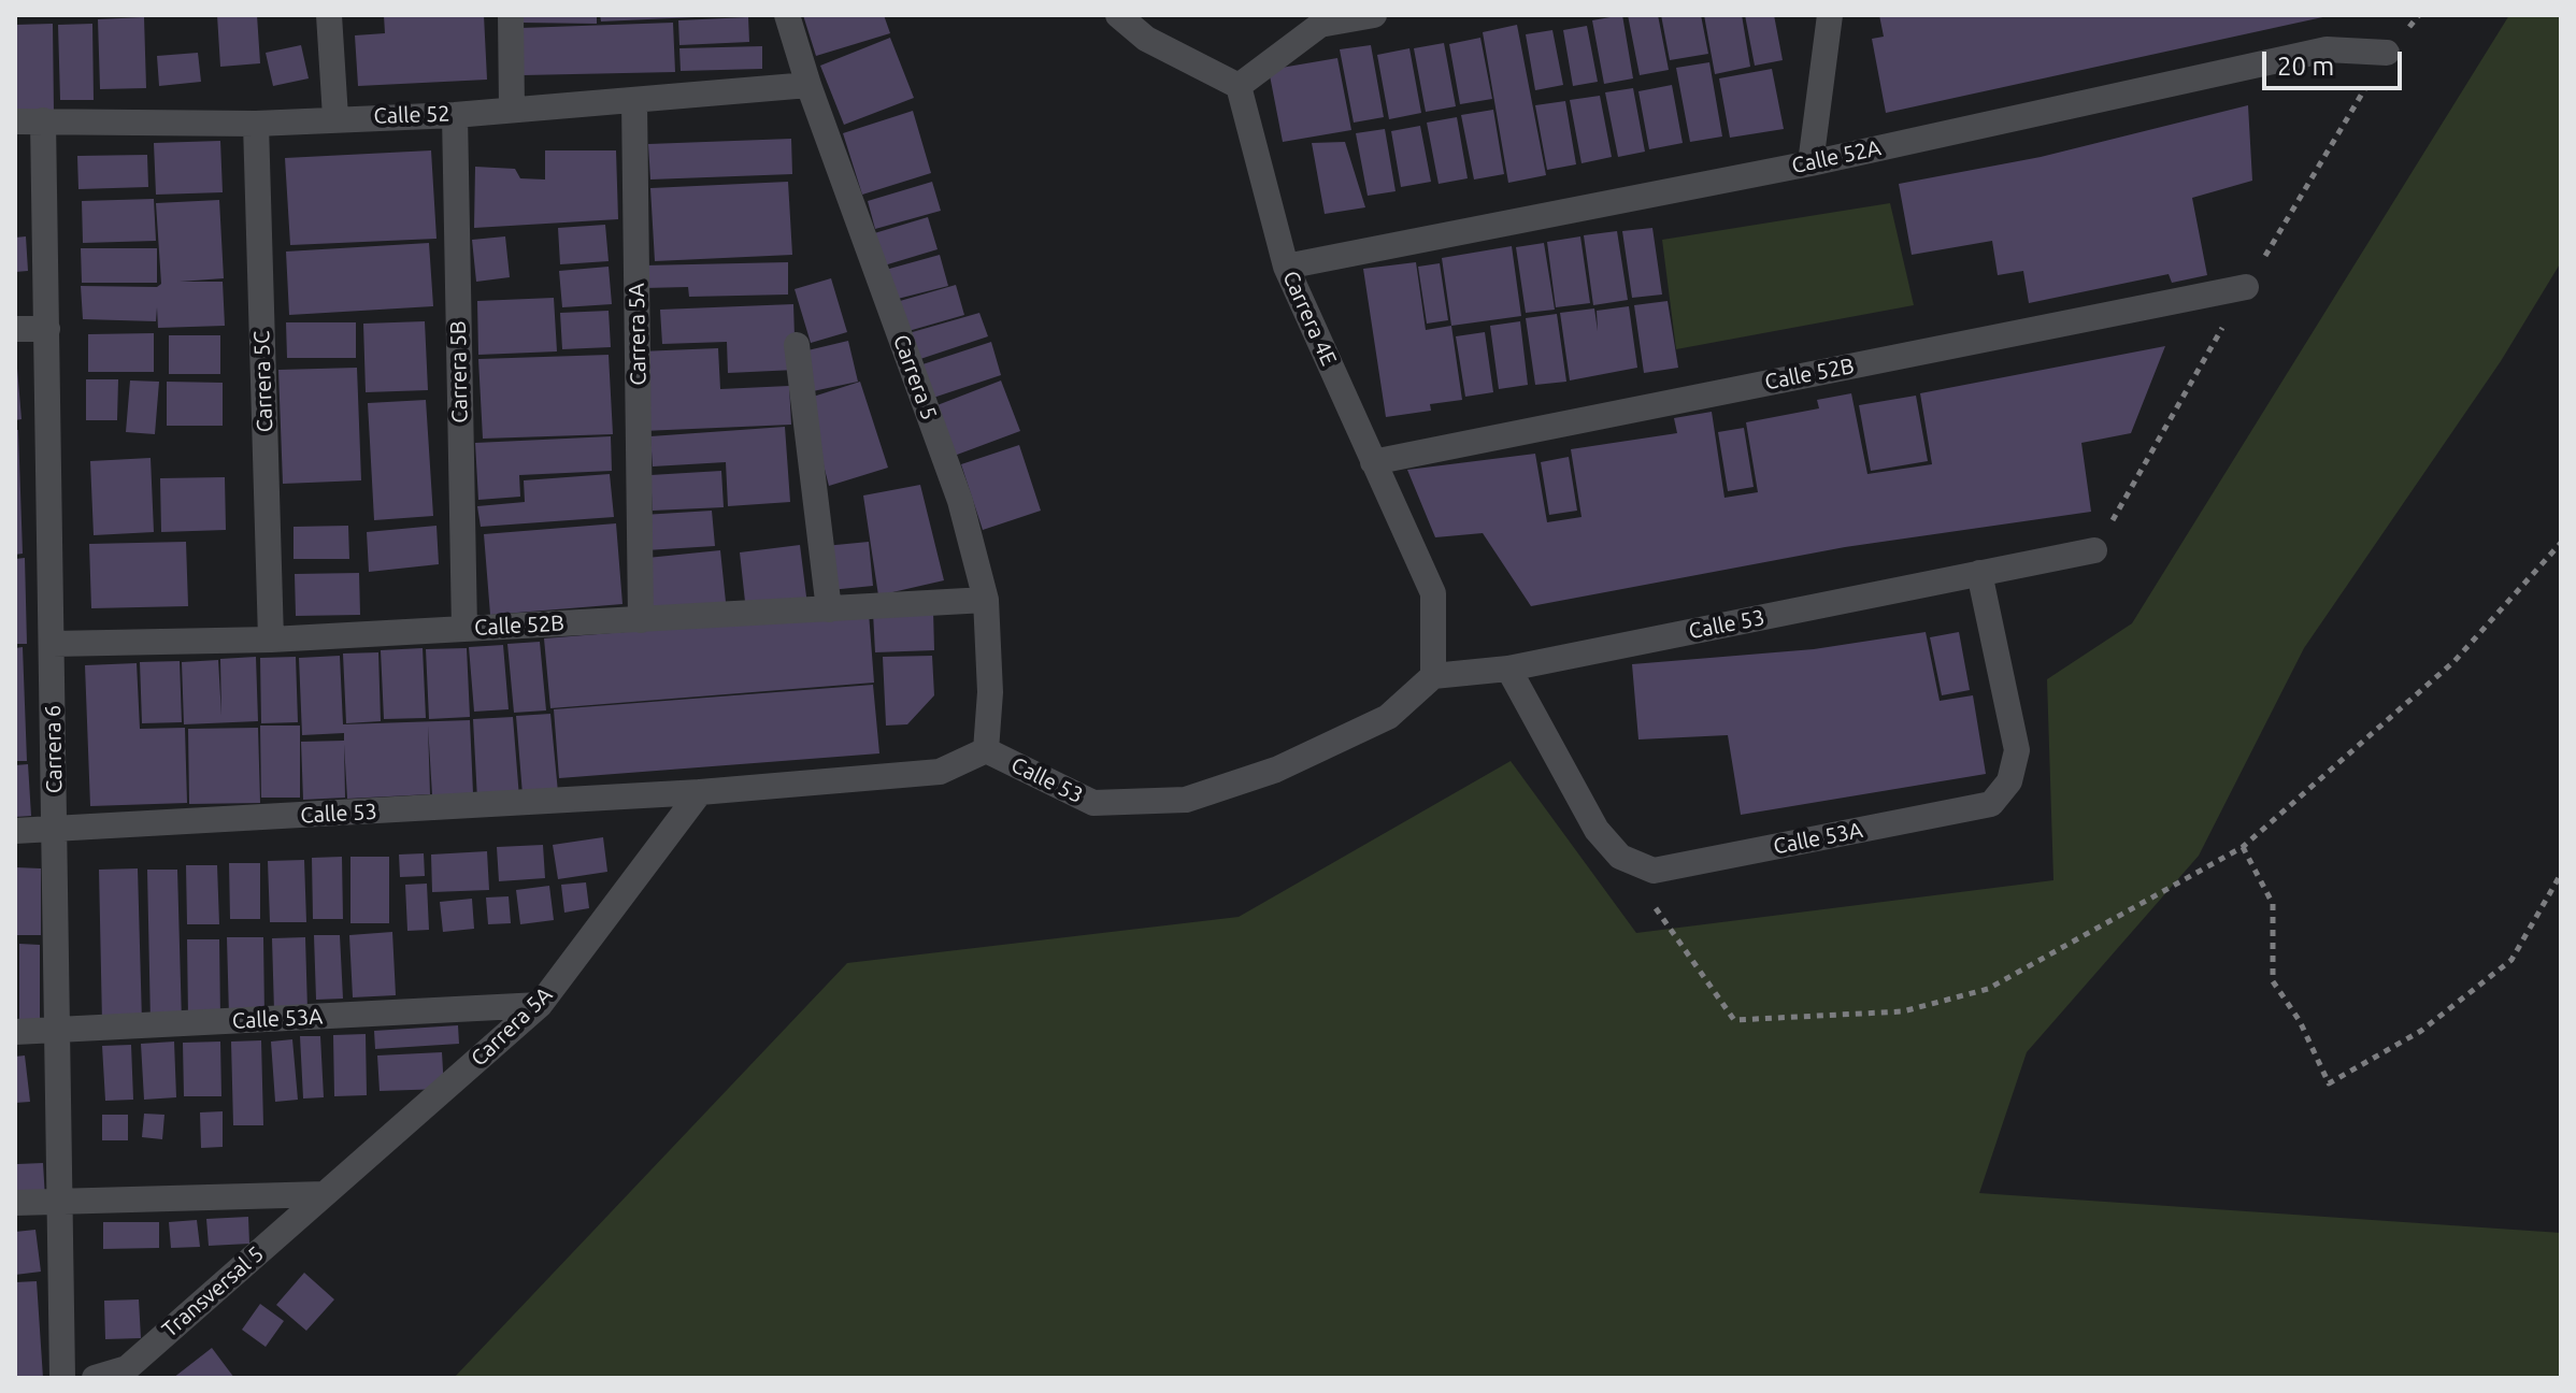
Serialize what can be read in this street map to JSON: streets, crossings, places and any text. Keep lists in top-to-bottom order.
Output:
{
  "streets": {
    "street": [
      "Calle 52",
      "Calle 52A",
      "Carrera 4E",
      "Carrera 5A",
      "Carrera 5B",
      "Calle 52B",
      "Carrera 5",
      "Carrera 5C",
      "Calle 53",
      "Carrera 6",
      "Calle 53A",
      "Transversal 5"
    ]
  },
  "crossings": [
    ["Calle 52", "Carrera 5A"],
    ["Calle 52", "Carrera 5B"],
    ["Calle 52", "Carrera 5"],
    ["Calle 52", "Carrera 5C"],
    ["Calle 52", "Carrera 6"],
    ["Calle 52A", "Carrera 4E"],
    ["Carrera 4E", "Calle 52B"],
    ["Carrera 4E", "Calle 53"],
    ["Carrera 5A", "Calle 52B"],
    ["Carrera 5A", "Calle 53"],
    ["Carrera 5A", "Calle 53A"],
    ["Carrera 5A", "Transversal 5"],
    ["Carrera 5B", "Calle 52B"],
    ["Calle 52B", "Carrera 5"],
    ["Calle 52B", "Carrera 5C"],
    ["Calle 52B", "Carrera 6"],
    ["Carrera 5", "Calle 53"],
    ["Calle 53", "Carrera 6"],
    ["Calle 53", "Calle 53A"],
    ["Carrera 6", "Calle 53A"]
  ],
  "scale_bar": "20 m"
}
